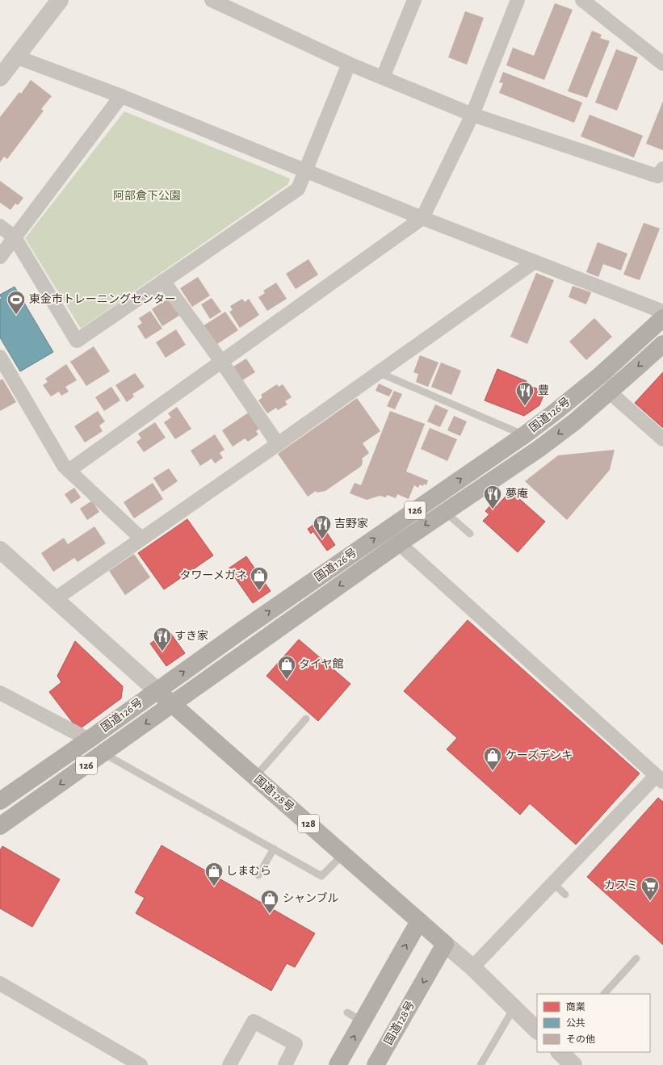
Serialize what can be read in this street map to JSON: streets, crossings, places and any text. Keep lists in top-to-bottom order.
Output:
{
  "streets": {
    "highway": [
      "国道126号",
      "126",
      "国道128号",
      "128"
    ]
  },
  "crossings": [
    ["国道126号", "国道128号"],
    ["国道126号", "128"],
    ["国道128号", "128"]
  ],
  "parks": ["阿部倉下公園"],
  "places": {
    "sports": ["東金市トレーニングセンター"],
    "restaurant": [
      "豐",
      "夢庵",
      "吉野家",
      "すき家"
    ],
    "shop": [
      "タワーメガネ",
      "タイヤ館",
      "ケーズデンキ",
      "しまむら",
      "シャンブル"
    ],
    "supermarket": ["カスミ"]
  },
  "legend": ["商業", "公共", "その他"]
}
